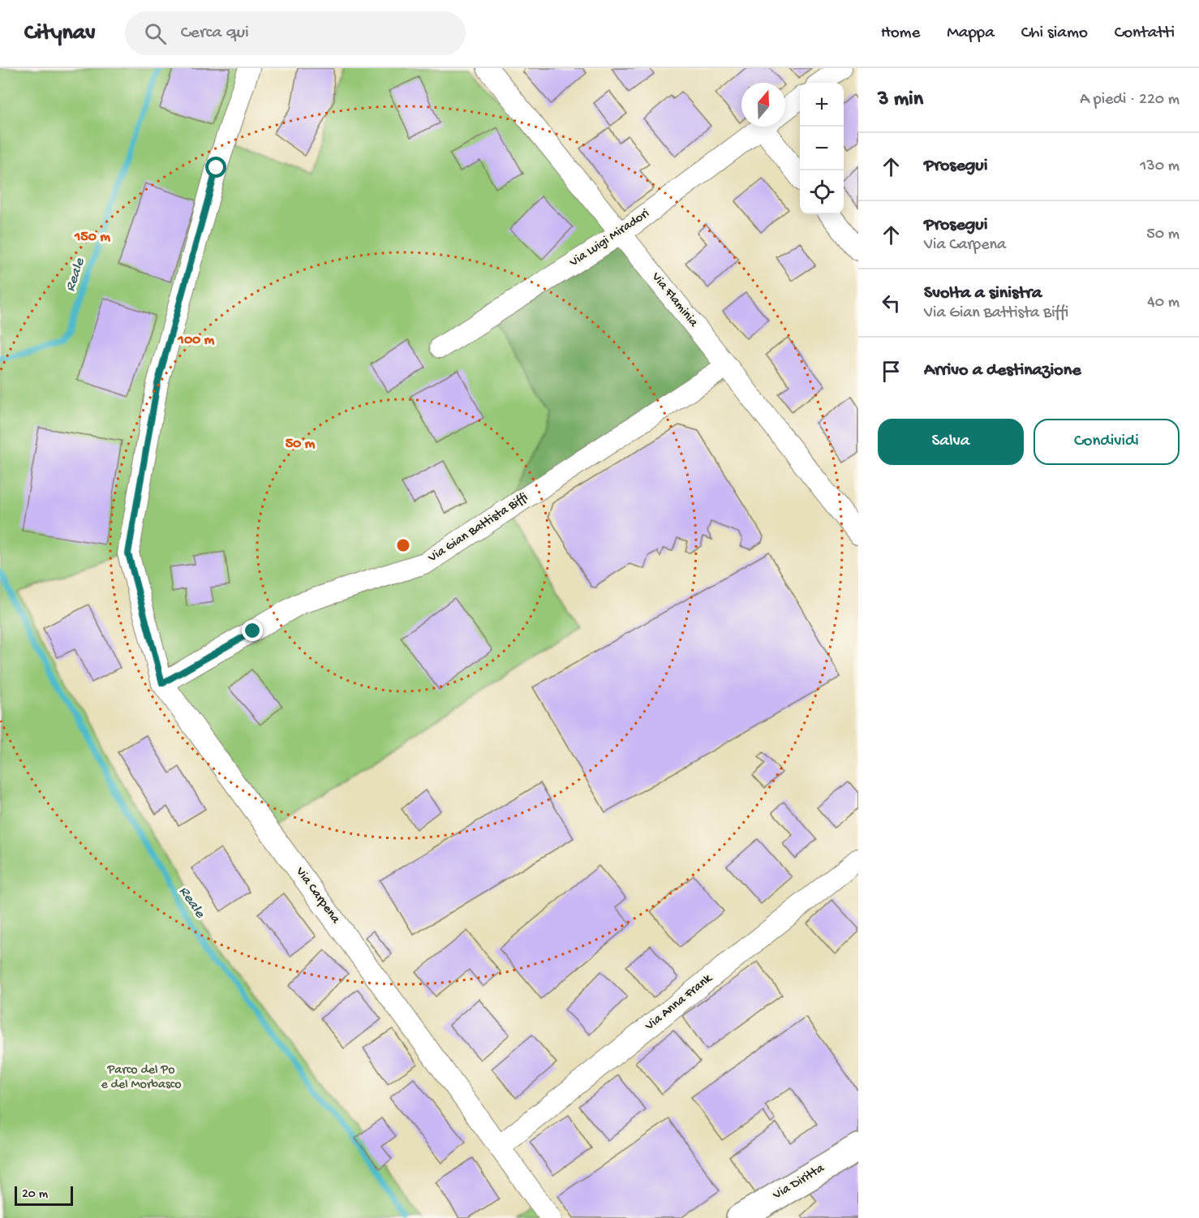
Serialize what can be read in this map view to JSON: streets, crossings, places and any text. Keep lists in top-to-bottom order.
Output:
{
  "streets": {
    "street": [
      "Via Luigi Miradori",
      "Via Flaminia",
      "Via Gian Battista Biffi",
      "Via Carpena",
      "Via Anna Frank",
      "Via Diritta"
    ]
  },
  "crossings": [
    ["Via Luigi Miradori", "Via Flaminia"],
    ["Via Flaminia", "Via Gian Battista Biffi"],
    ["Via Gian Battista Biffi", "Via Carpena"],
    ["Via Carpena", "Via Anna Frank"]
  ],
  "water": ["Reale"],
  "parks": ["Parco del Po e del Morbasco"],
  "scale_bar": "20 m",
  "north": "top",
  "page": {
    "header": "Citynav",
    "search": "Cerca qui",
    "nav": [
      "Home",
      "Mappa",
      "Chi siamo",
      "Contatti"
    ],
    "heading": ["3 min", "A piedi · 220 m"],
    "map_buttons": ["+", "−"],
    "list": [
      ["Prosegui", "130 m"],
      ["Prosegui", "Via Carpena", "50 m"],
      ["Svolta a sinistra", "Via Gian Battista Biffi", "40 m"],
      "Arrivo a destinazione"
    ],
    "buttons": ["Salva", "Condividi"],
    "scale": "20 m"
  },
  "rings": ["150 m", "100 m", "50 m"]
}
